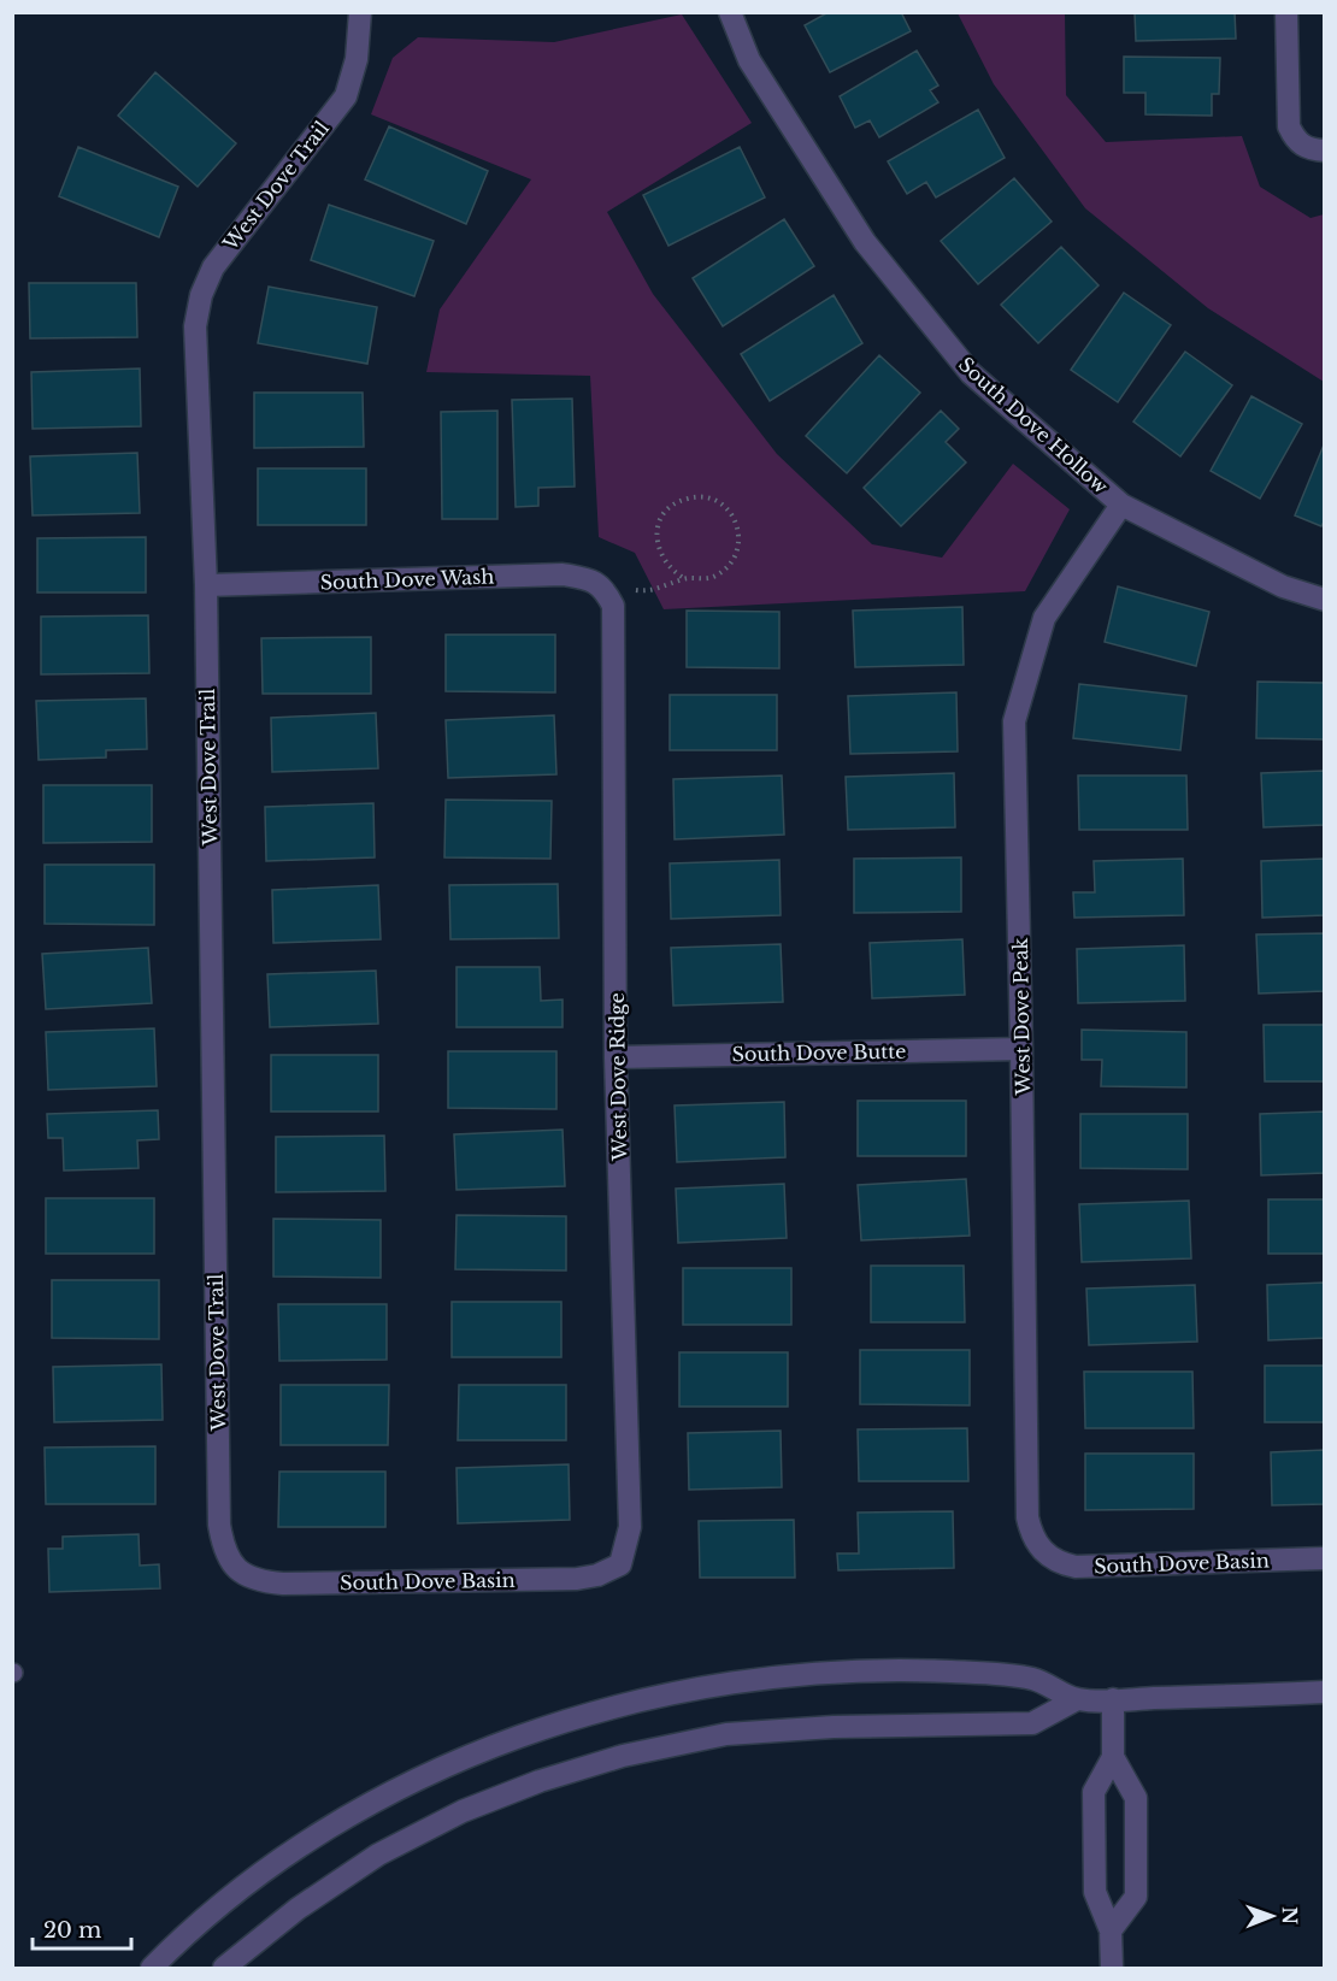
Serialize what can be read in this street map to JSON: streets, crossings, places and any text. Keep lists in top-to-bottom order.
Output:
{
  "streets": {
    "street": [
      "West Dove Trail",
      "South Dove Hollow",
      "South Dove Wash",
      "West Dove Peak",
      "South Dove Butte",
      "West Dove Ridge",
      "South Dove Basin"
    ]
  },
  "crossings": [
    ["West Dove Trail", "South Dove Wash"],
    ["West Dove Trail", "South Dove Basin"],
    ["South Dove Hollow", "West Dove Peak"],
    ["South Dove Wash", "West Dove Ridge"],
    ["West Dove Peak", "South Dove Butte"],
    ["West Dove Peak", "South Dove Basin"],
    ["South Dove Butte", "West Dove Ridge"],
    ["West Dove Ridge", "South Dove Basin"]
  ],
  "scale_bar": "20 m",
  "north": "right"
}
